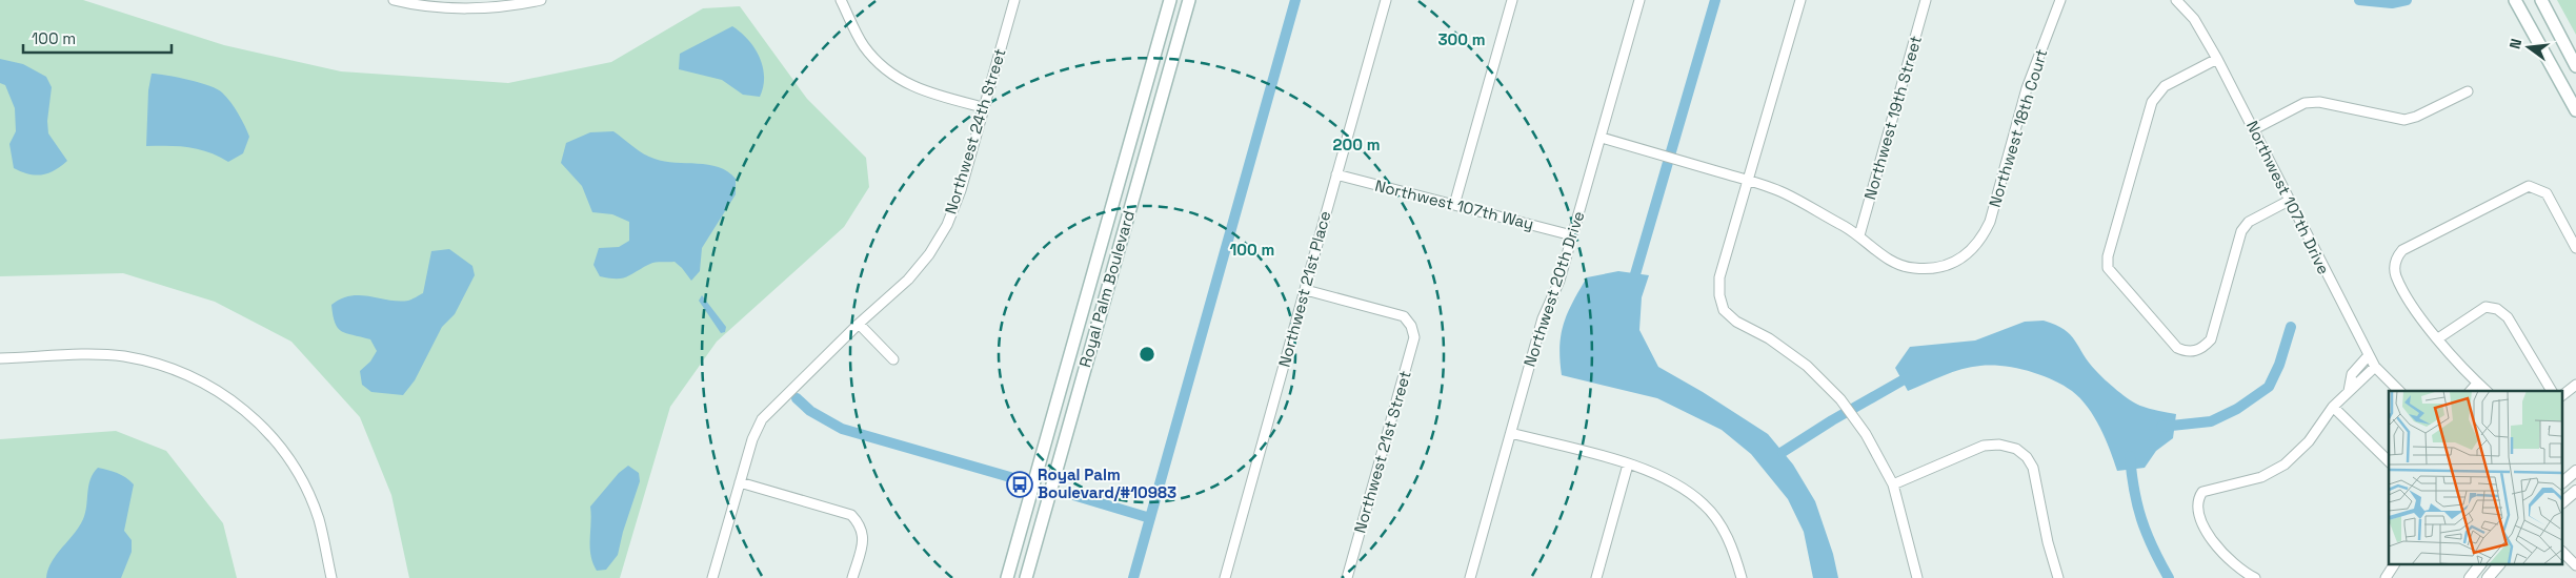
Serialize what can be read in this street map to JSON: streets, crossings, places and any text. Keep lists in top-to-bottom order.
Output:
{
  "streets": {
    "main road": ["Royal Palm Boulevard"],
    "street": [
      "Northwest 19th Street",
      "Northwest 18th Court",
      "Northwest 24th Street",
      "Northwest 107th Drive",
      "Northwest 107th Way",
      "Northwest 21st Place",
      "Northwest 20th Drive",
      "Northwest 21st Street"
    ]
  },
  "crossings": [
    ["Northwest 19th Street", "Northwest 18th Court"],
    ["Northwest 107th Way", "Northwest 21st Place"],
    ["Northwest 107th Way", "Northwest 20th Drive"],
    ["Northwest 21st Place", "Northwest 21st Street"]
  ],
  "places": {
    "bus stop": ["Royal Palm Boulevard/#10983"]
  },
  "scale_bar": "100 m",
  "north": "left",
  "rings": ["300 m", "200 m", "100 m"]
}
